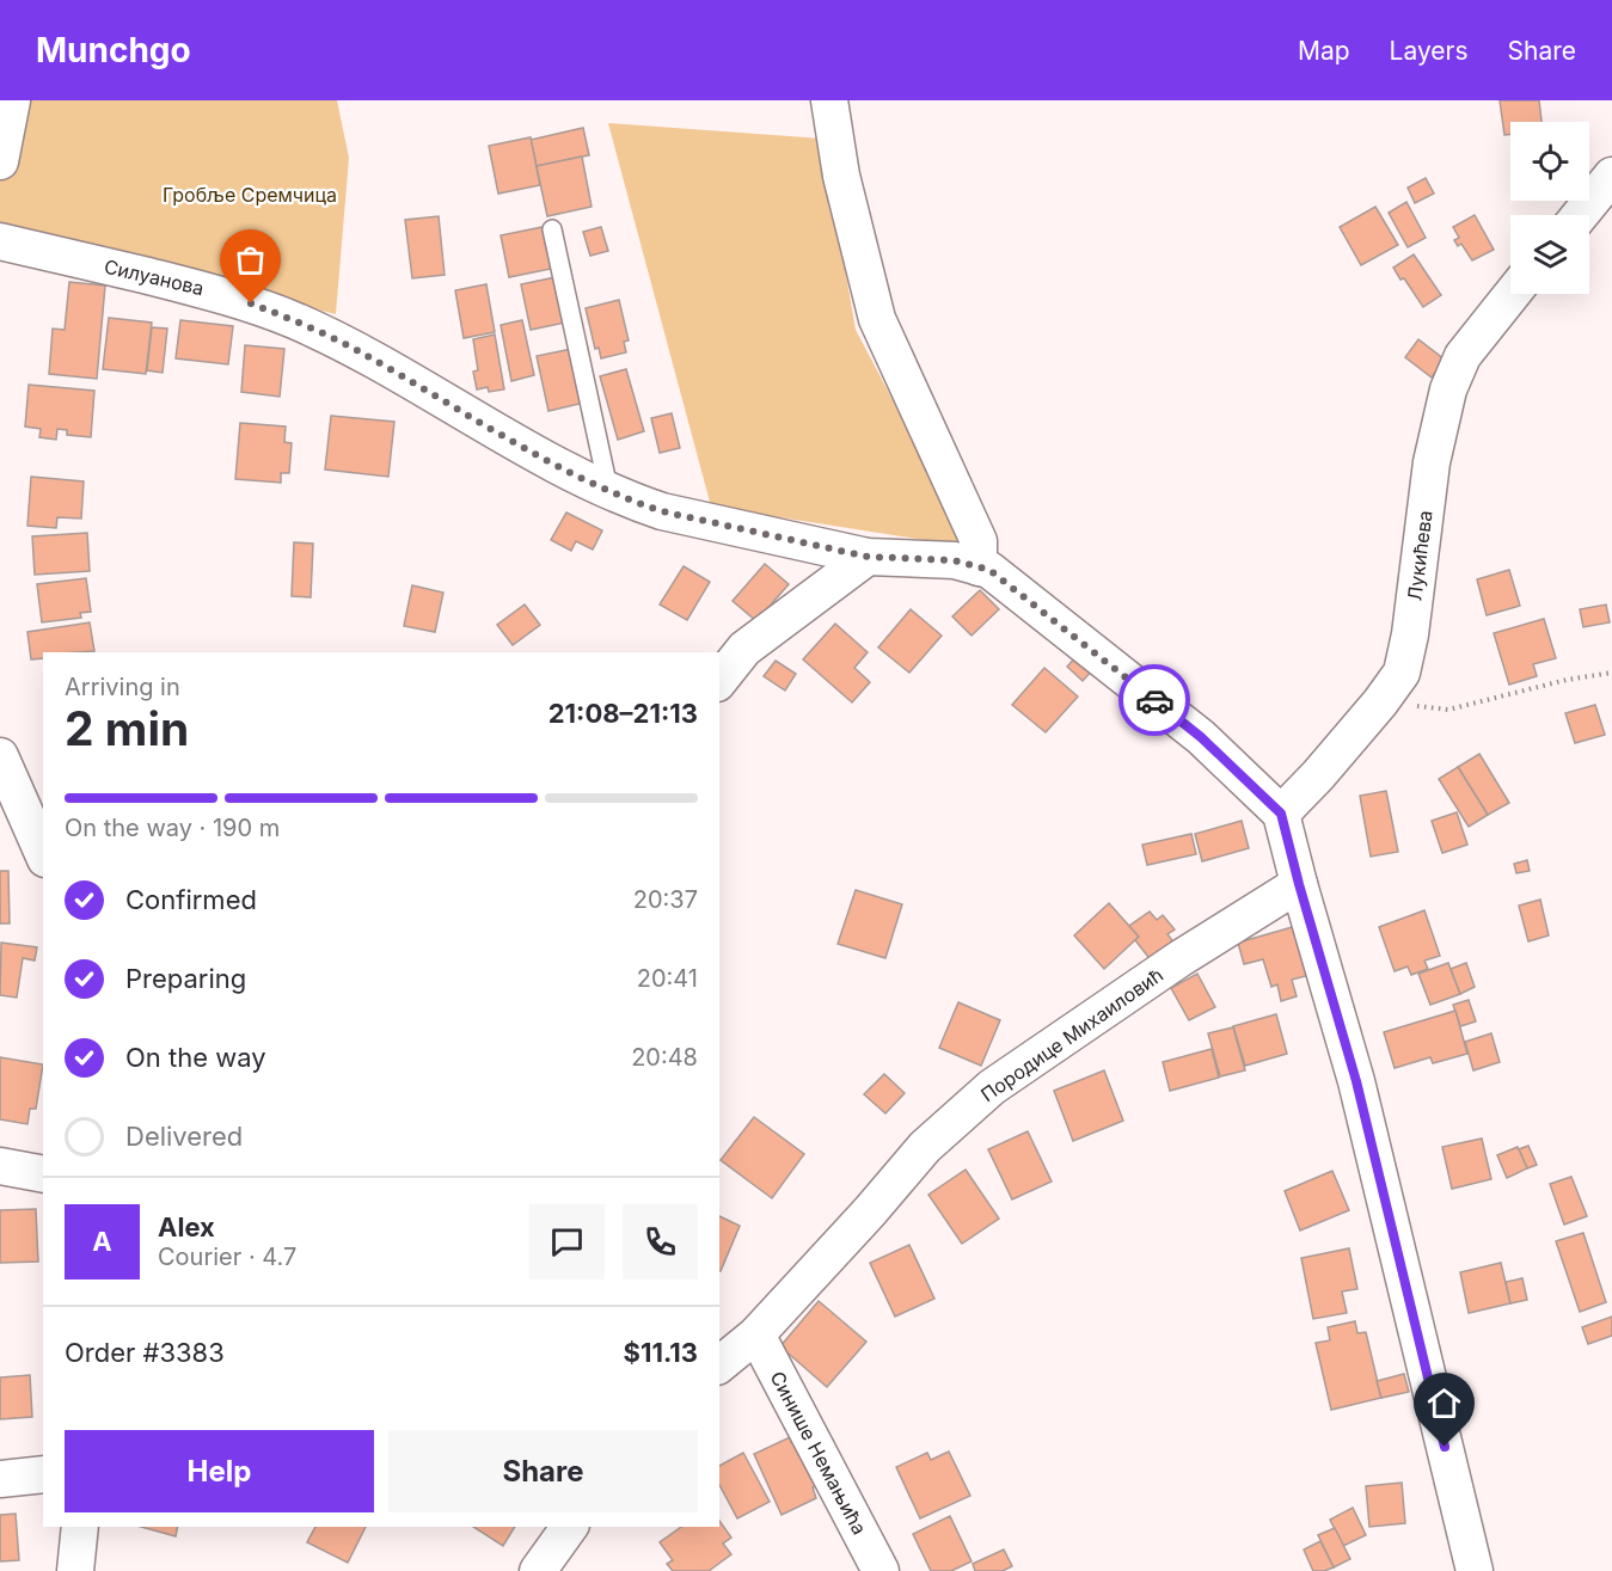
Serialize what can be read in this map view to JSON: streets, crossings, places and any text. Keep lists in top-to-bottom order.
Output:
{
  "streets": {
    "street": [
      "Силуанова",
      "Лукићева",
      "Породице Михаиловић",
      "Синише Немањића"
    ]
  },
  "crossings": [
    ["Силуанова", "Лукићева"],
    ["Породице Михаиловић", "Синише Немањића"]
  ],
  "parks": ["Гробље Сремчица"],
  "page": {
    "header": "Munchgo",
    "nav": ["Map", "Layers", "Share"],
    "heading": ["2 min", "Arriving in", "21:08–21:13"],
    "panel": [
      "Alex",
      "Courier · 4.7",
      "Order #3383",
      "$11.13"
    ],
    "bar": "On the way · 190 m",
    "list": [
      ["Confirmed", "20:37"],
      ["Preparing", "20:41"],
      ["On the way", "20:48"],
      "Delivered"
    ],
    "round": "A",
    "buttons": ["Help", "Share"]
  }
}
